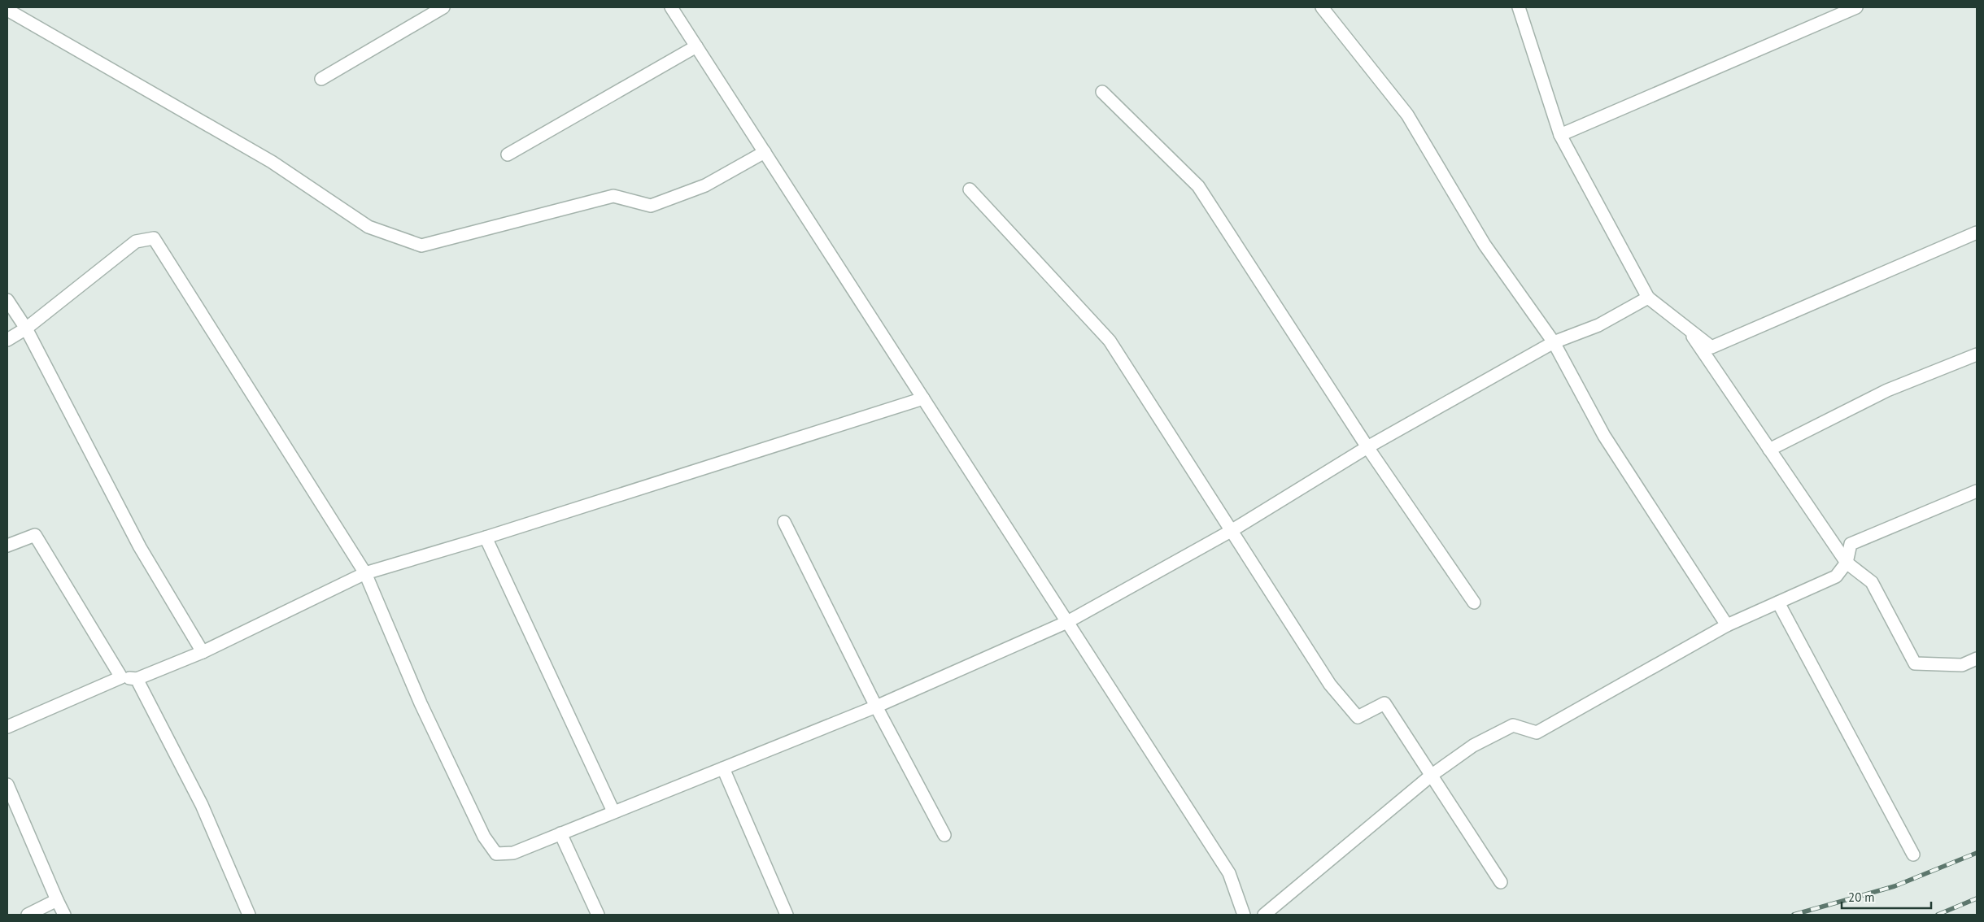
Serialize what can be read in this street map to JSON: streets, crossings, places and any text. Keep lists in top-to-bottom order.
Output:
{
  "scale_bar": "20 m"
}
